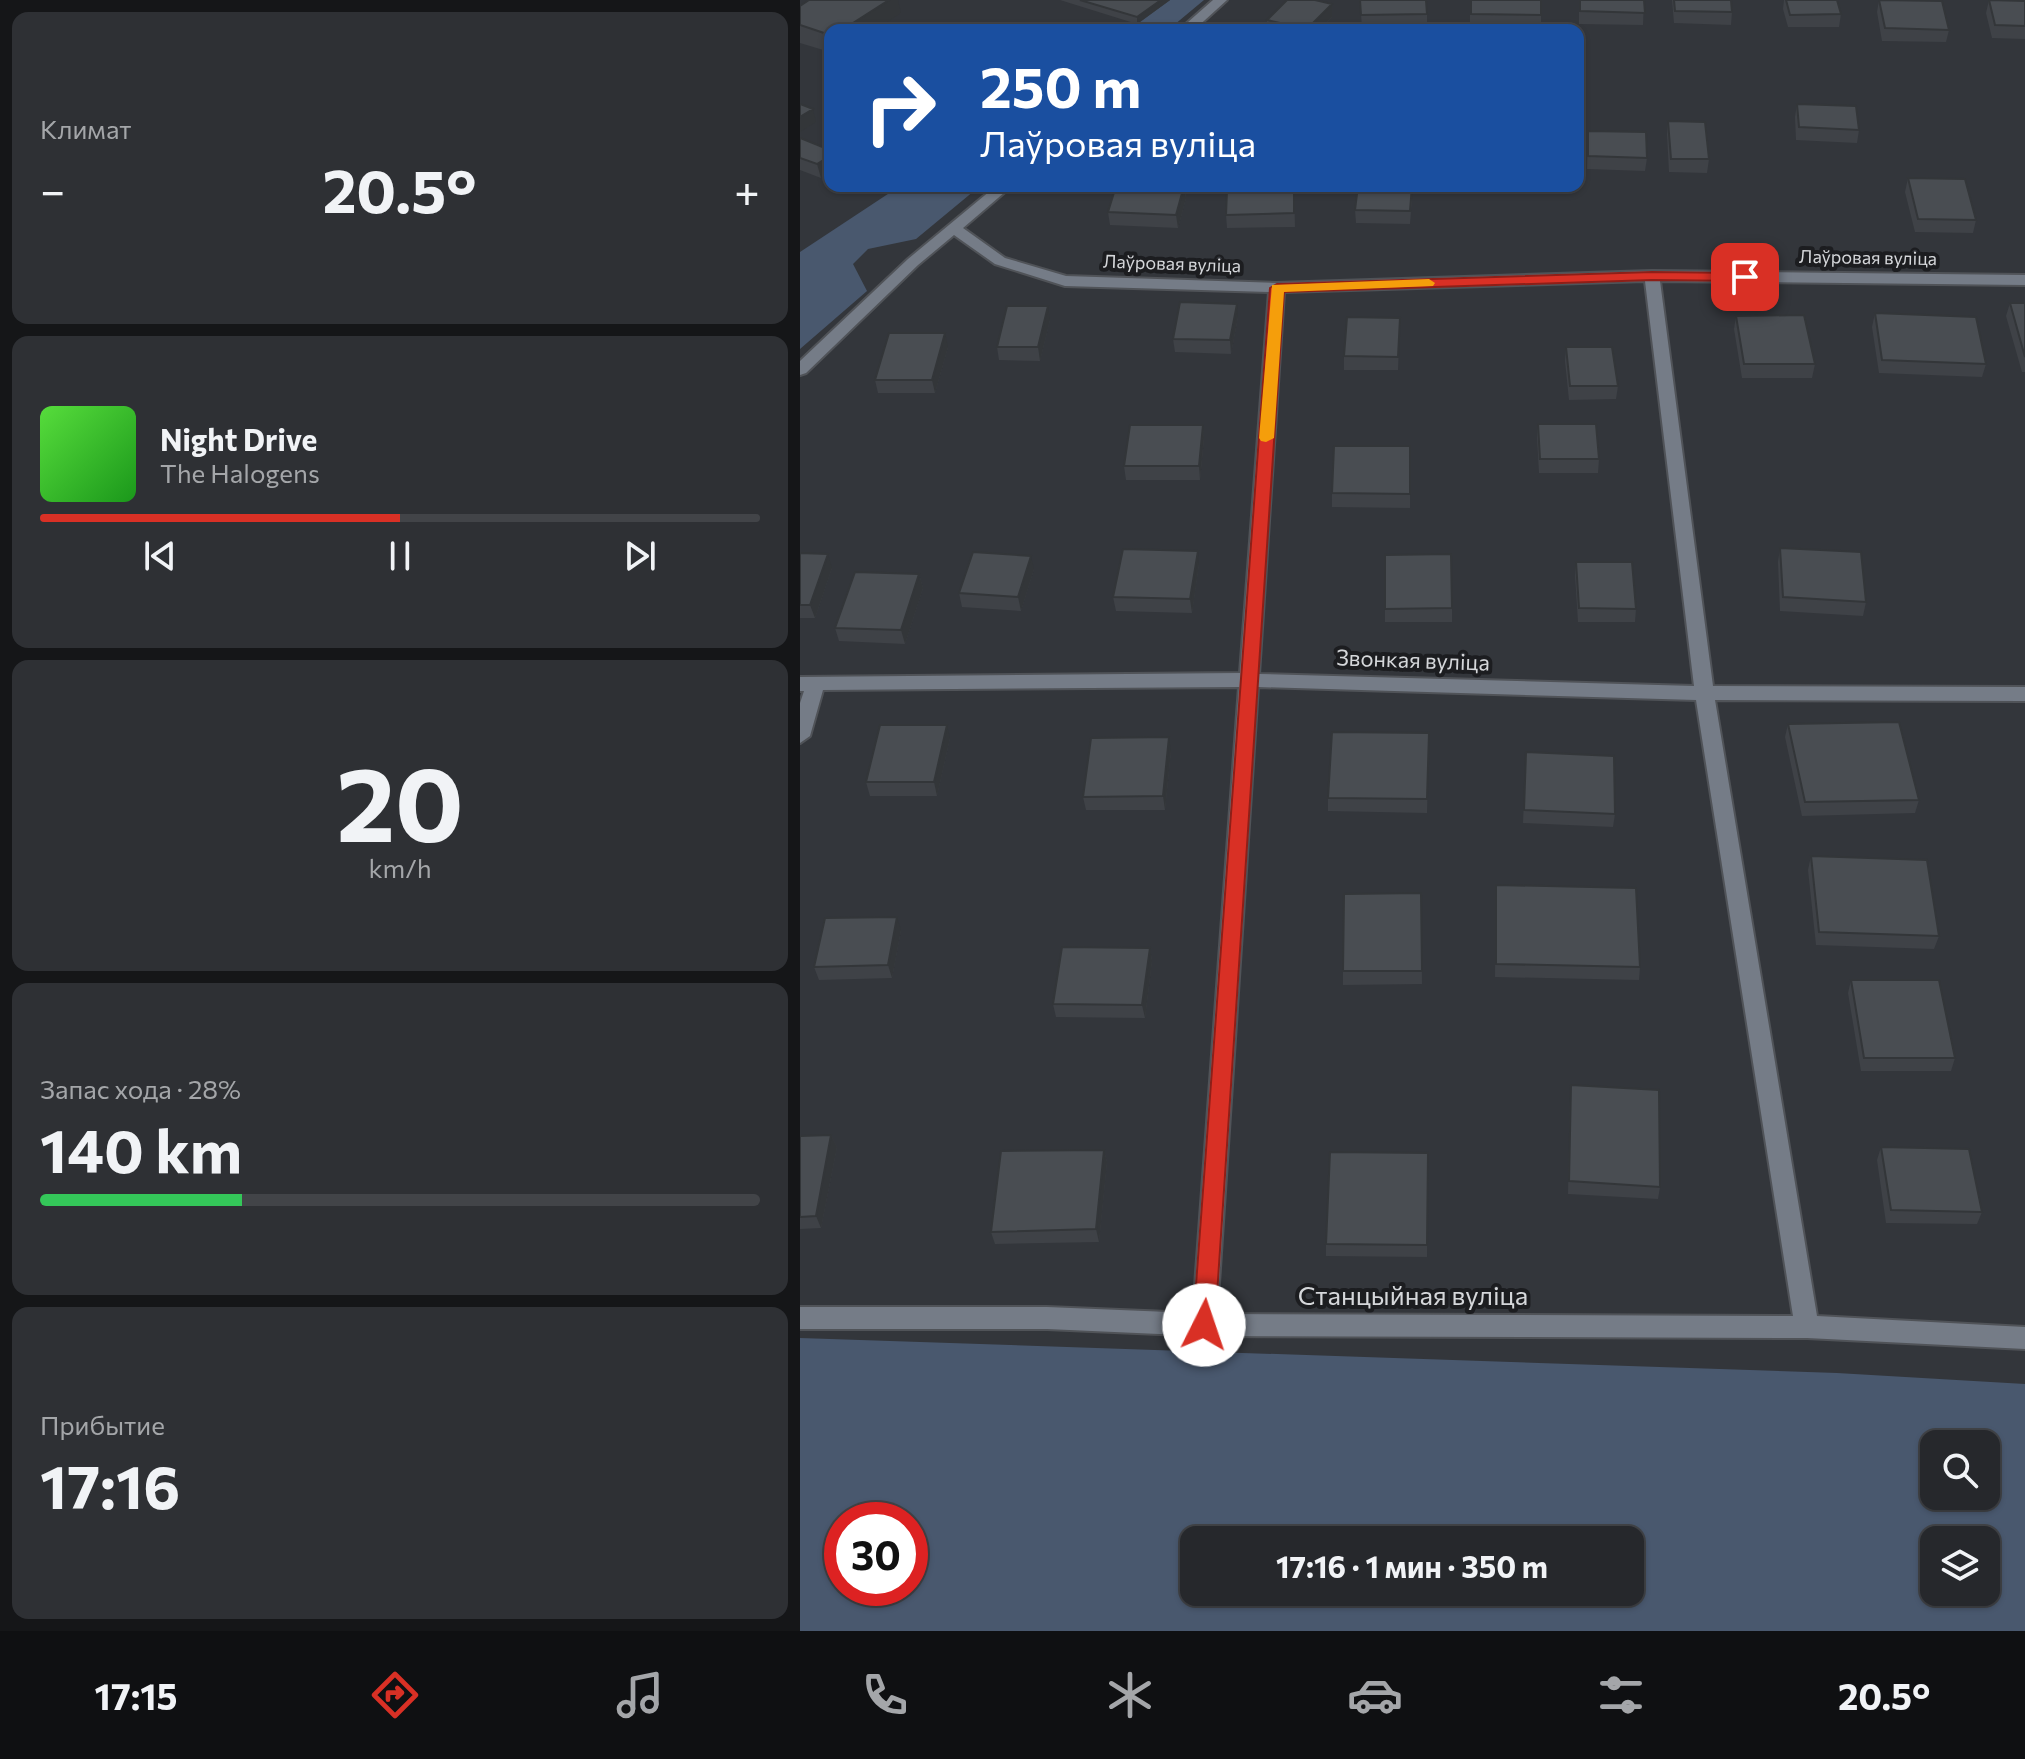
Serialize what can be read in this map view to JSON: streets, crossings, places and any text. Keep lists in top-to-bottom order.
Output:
{
  "streets": {
    "street": ["Лаўровая вуліца", "Звонкая вуліца", "Станцыйная вуліца"]
  },
  "page": {
    "tile": [
      "Климат",
      ["20", "km/h"],
      ["Запас хода · 28%", "140 km"],
      ["Прибытие", "17:16"]
    ],
    "turn": ["250 m", "Лаўровая вуліца"],
    "heat": ["−", "20.5°", "+"],
    "song": ["Night Drive", "The Halogens"],
    "limit": "30",
    "trip": "17:16 · 1 мин · 350 m",
    "tabs": ["17:15", "20.5°"]
  }
}
